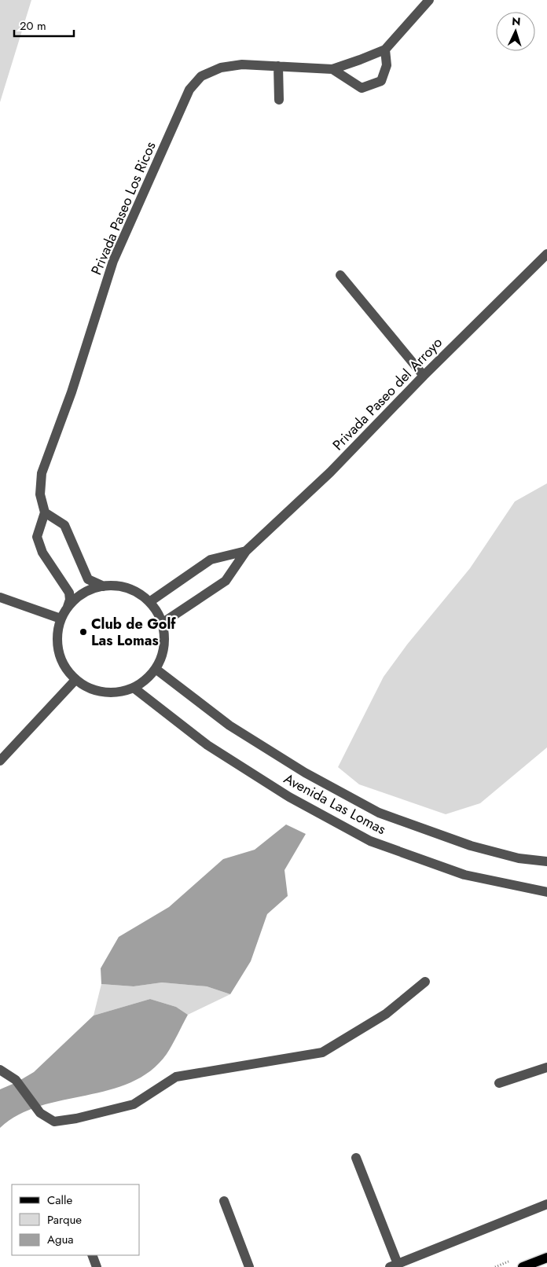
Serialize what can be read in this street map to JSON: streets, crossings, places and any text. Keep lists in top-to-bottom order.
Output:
{
  "streets": {
    "street": ["Privada Paseo Los Ricos", "Privada Paseo del Arroyo", "Avenida Las Lomas"]
  },
  "crossings": [
    ["Privada Paseo del Arroyo", "Avenida Las Lomas"]
  ],
  "places": ["Club de Golf Las Lomas"],
  "legend": ["Calle", "Parque", "Agua"],
  "scale_bar": "20 m",
  "north": "top"
}
